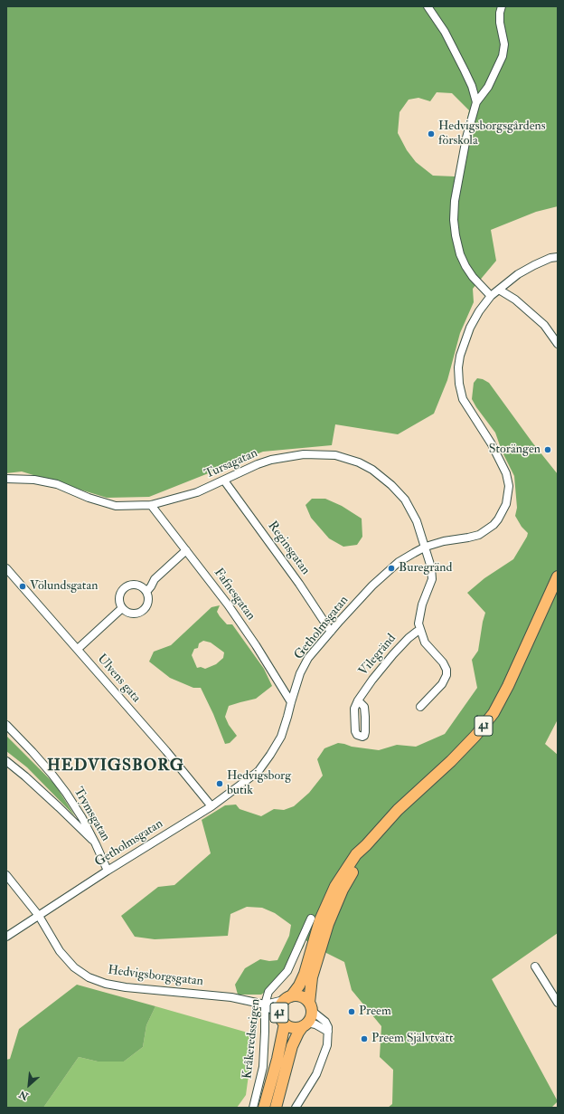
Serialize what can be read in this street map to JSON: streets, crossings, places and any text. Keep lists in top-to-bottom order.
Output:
{
  "streets": {
    "main road": ["41"],
    "street": [
      "Tursagatan",
      "Reginsgatan",
      "Fafnesgatan",
      "Getholmsgatan",
      "Vilegränd",
      "Ulvens gata",
      "Trymsgatan",
      "Hedvigsborgsgatan",
      "Kråkeredsstigen"
    ]
  },
  "crossings": [
    ["Tursagatan", "Reginsgatan"],
    ["Tursagatan", "Fafnesgatan"],
    ["Tursagatan", "Getholmsgatan"],
    ["Tursagatan", "Vilegränd"],
    ["Reginsgatan", "Getholmsgatan"],
    ["Fafnesgatan", "Getholmsgatan"],
    ["Getholmsgatan", "Ulvens gata"],
    ["Getholmsgatan", "Trymsgatan"],
    ["Getholmsgatan", "Hedvigsborgsgatan"],
    ["41", "Hedvigsborgsgatan"],
    ["Hedvigsborgsgatan", "Kråkeredsstigen"]
  ],
  "districts": ["HEDVIGSBORG"],
  "places": [
    "Hedvigsborgsgårdens förskola",
    "Storängen",
    "Buregränd",
    "Völundsgatan",
    "Hedvigsborg butik",
    "Preem",
    "Preem Självtvätt"
  ],
  "north": "bottom left"
}
